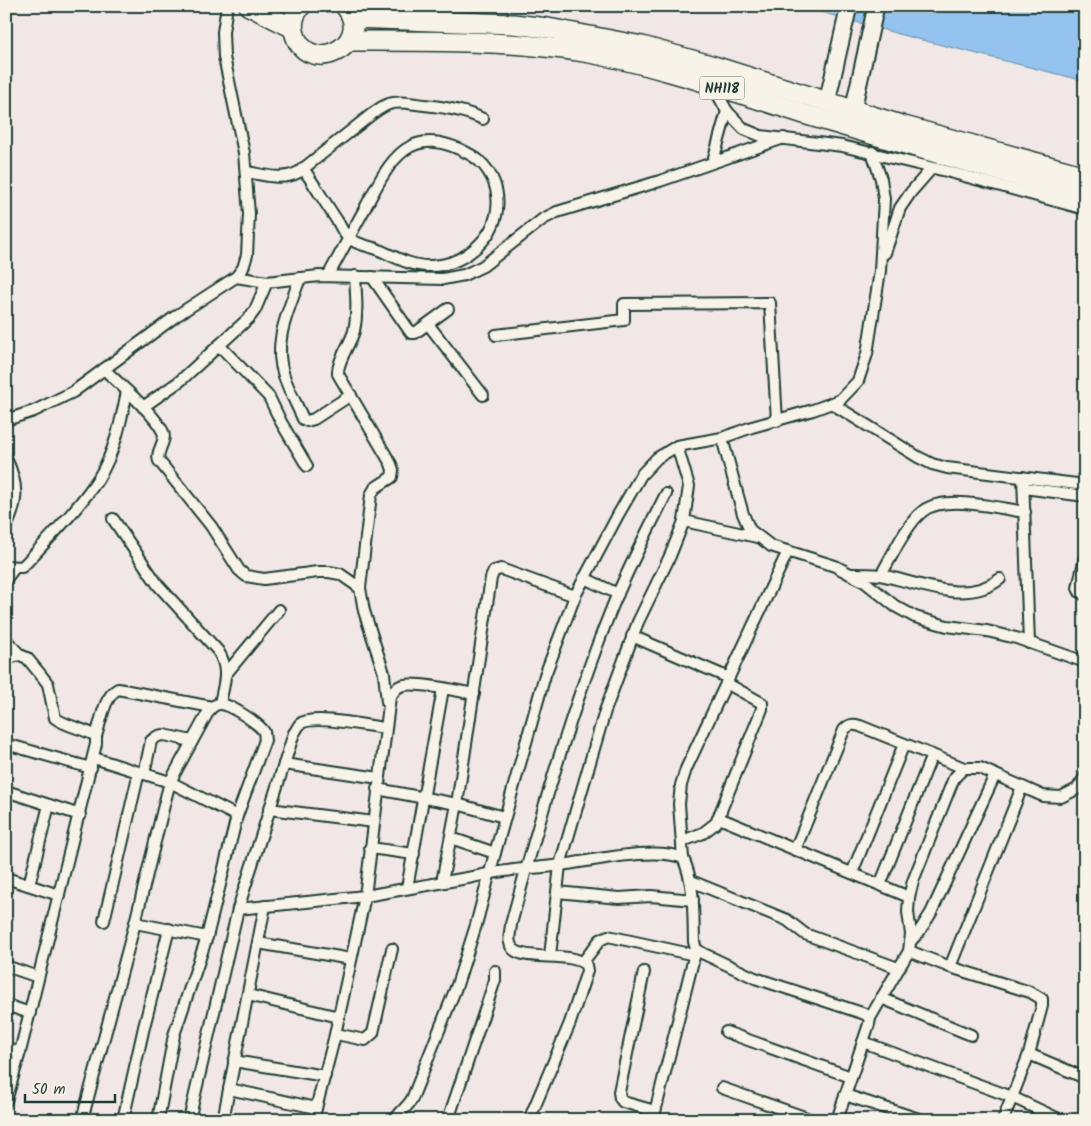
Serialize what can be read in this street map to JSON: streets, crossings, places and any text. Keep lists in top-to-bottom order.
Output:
{
  "streets": {
    "highway": ["NH118"]
  },
  "scale_bar": "50 m"
}
